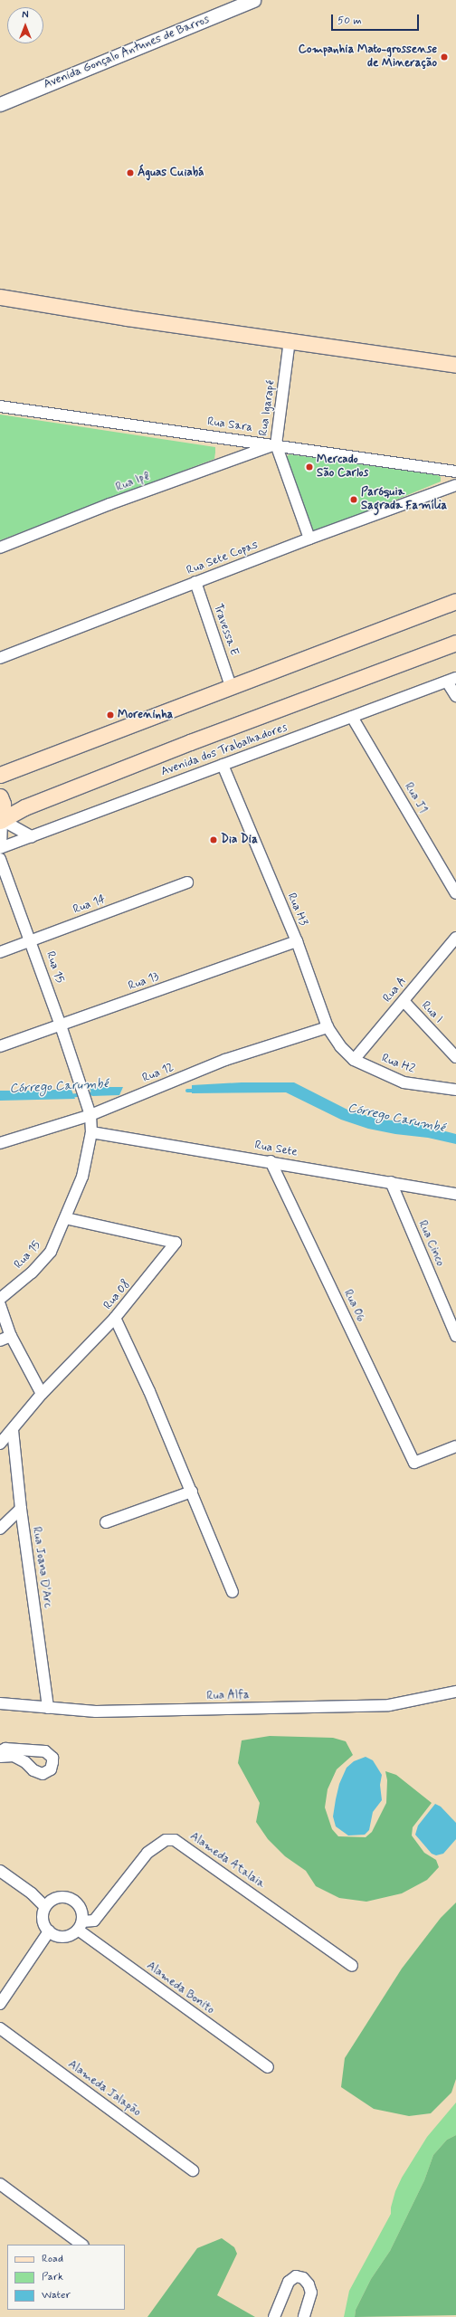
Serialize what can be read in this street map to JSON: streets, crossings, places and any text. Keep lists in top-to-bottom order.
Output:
{
  "streets": {
    "street": [
      "Avenida Gonçalo Antunes de Barros",
      "Rua Igarapé",
      "Rua Sara",
      "Rua Ipê",
      "Rua Sete Copas",
      "Travessa E",
      "Avenida dos Trabalhadores",
      "Rua J1",
      "Rua 14",
      "Rua H3",
      "Rua 15",
      "Rua 13",
      "Rua A",
      "Rua I",
      "Rua H2",
      "Rua 12",
      "Rua Sete",
      "Rua Cinco",
      "Rua 08",
      "Rua 06",
      "Rua Joana D'Arc",
      "Rua Alfa",
      "Alameda Atalaia",
      "Alameda Bonito",
      "Alameda Jalapão"
    ]
  },
  "crossings": [
    ["Rua Igarapé", "Rua Sara"],
    ["Rua Igarapé", "Rua Ipê"],
    ["Rua Igarapé", "Rua Sete Copas"],
    ["Rua Sara", "Rua Ipê"],
    ["Rua Sete Copas", "Travessa E"],
    ["Avenida dos Trabalhadores", "Rua J1"],
    ["Avenida dos Trabalhadores", "Rua H3"],
    ["Rua 14", "Rua 15"],
    ["Rua H3", "Rua 13"],
    ["Rua H3", "Rua A"],
    ["Rua H3", "Rua H2"],
    ["Rua H3", "Rua 12"],
    ["Rua 15", "Rua 13"],
    ["Rua 15", "Rua 12"],
    ["Rua 15", "Rua Sete"],
    ["Rua 15", "Rua 08"],
    ["Rua A", "Rua I"],
    ["Rua A", "Rua H2"],
    ["Rua Sete", "Rua Cinco"],
    ["Rua Sete", "Rua 06"],
    ["Rua 08", "Rua Joana D'Arc"],
    ["Rua Joana D'Arc", "Rua Alfa"],
    ["Alameda Atalaia", "Alameda Bonito"]
  ],
  "water": ["Córrego Carumbé"],
  "places": [
    "Companhia Mato-grossense de Mineração",
    "Águas Cuiabá",
    "Mercado São Carlos",
    "Paróquia Sagrada Família",
    "Moreninha",
    "Dia Dia"
  ],
  "legend": ["Road", "Park", "Water"],
  "scale_bar": "50 m",
  "north": "top"
}
